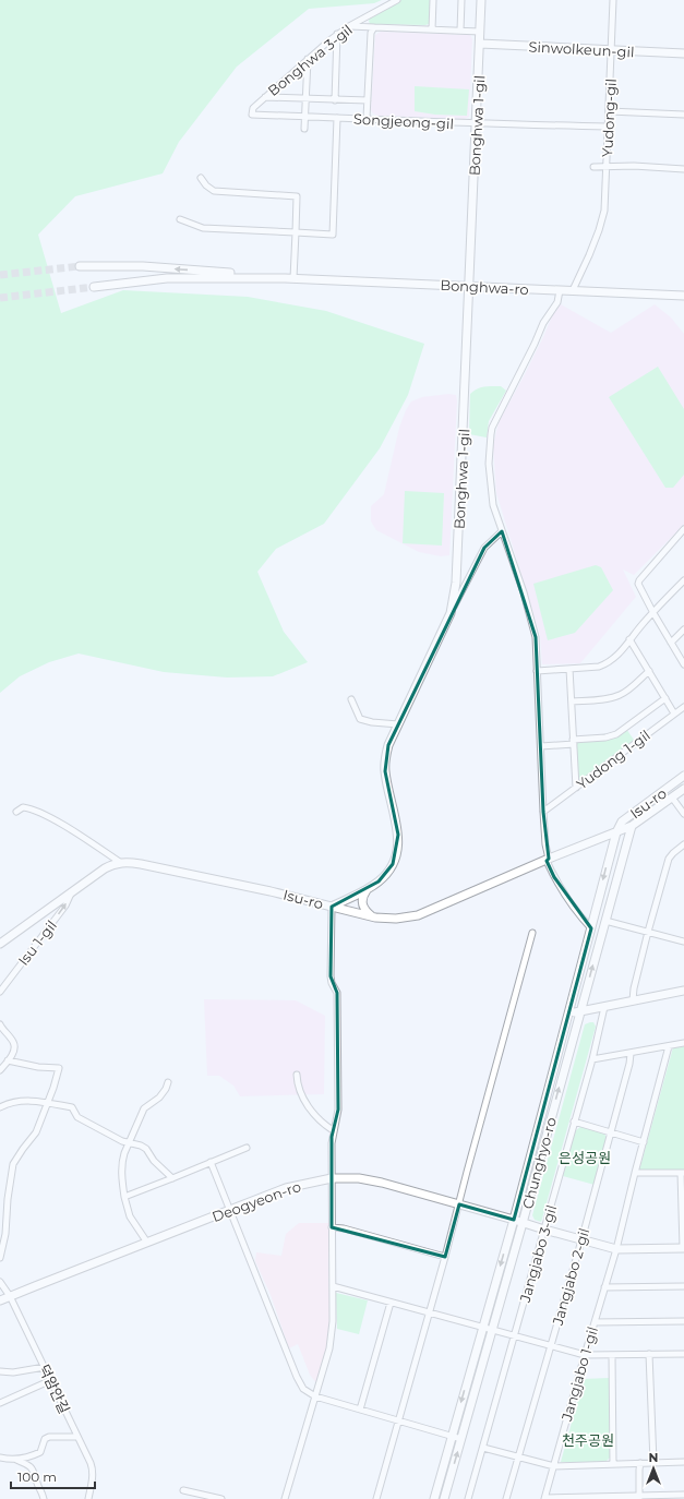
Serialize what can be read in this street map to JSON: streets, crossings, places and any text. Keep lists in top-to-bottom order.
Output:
{
  "streets": {
    "main road": [
      "Sinwolkeun-gil",
      "Bonghwa 1-gil",
      "Bonghwa-ro",
      "Isu-ro",
      "Chunghyo-ro",
      "Deogyeon-ro"
    ],
    "street": [
      "Bonghwa 3-gil",
      "Yudong-gil",
      "Songjeong-gil",
      "Yudong 1-gil",
      "Isu 1-gil",
      "Jangjabo 3-gil",
      "Jangjabo 2-gil",
      "Jangjabo 1-gil",
      "덕암안길"
    ]
  },
  "crossings": [
    ["Sinwolkeun-gil", "Yudong-gil"],
    ["Sinwolkeun-gil", "Bonghwa 1-gil"],
    ["Bonghwa 3-gil", "Songjeong-gil"],
    ["Yudong-gil", "Songjeong-gil"],
    ["Yudong-gil", "Bonghwa-ro"],
    ["Songjeong-gil", "Bonghwa 1-gil"],
    ["Bonghwa 1-gil", "Bonghwa-ro"],
    ["Bonghwa 1-gil", "Isu-ro"],
    ["Isu-ro", "Isu 1-gil"],
    ["Isu-ro", "Chunghyo-ro"],
    ["Chunghyo-ro", "Deogyeon-ro"],
    ["Deogyeon-ro", "Jangjabo 3-gil"],
    ["Deogyeon-ro", "Jangjabo 2-gil"],
    ["Deogyeon-ro", "Jangjabo 1-gil"],
    ["Deogyeon-ro", "덕암안길"]
  ],
  "one_way": ["Isu 1-gil"],
  "parks": ["은성공원", "천주공원"],
  "scale_bar": "100 m",
  "north": "top"
}
